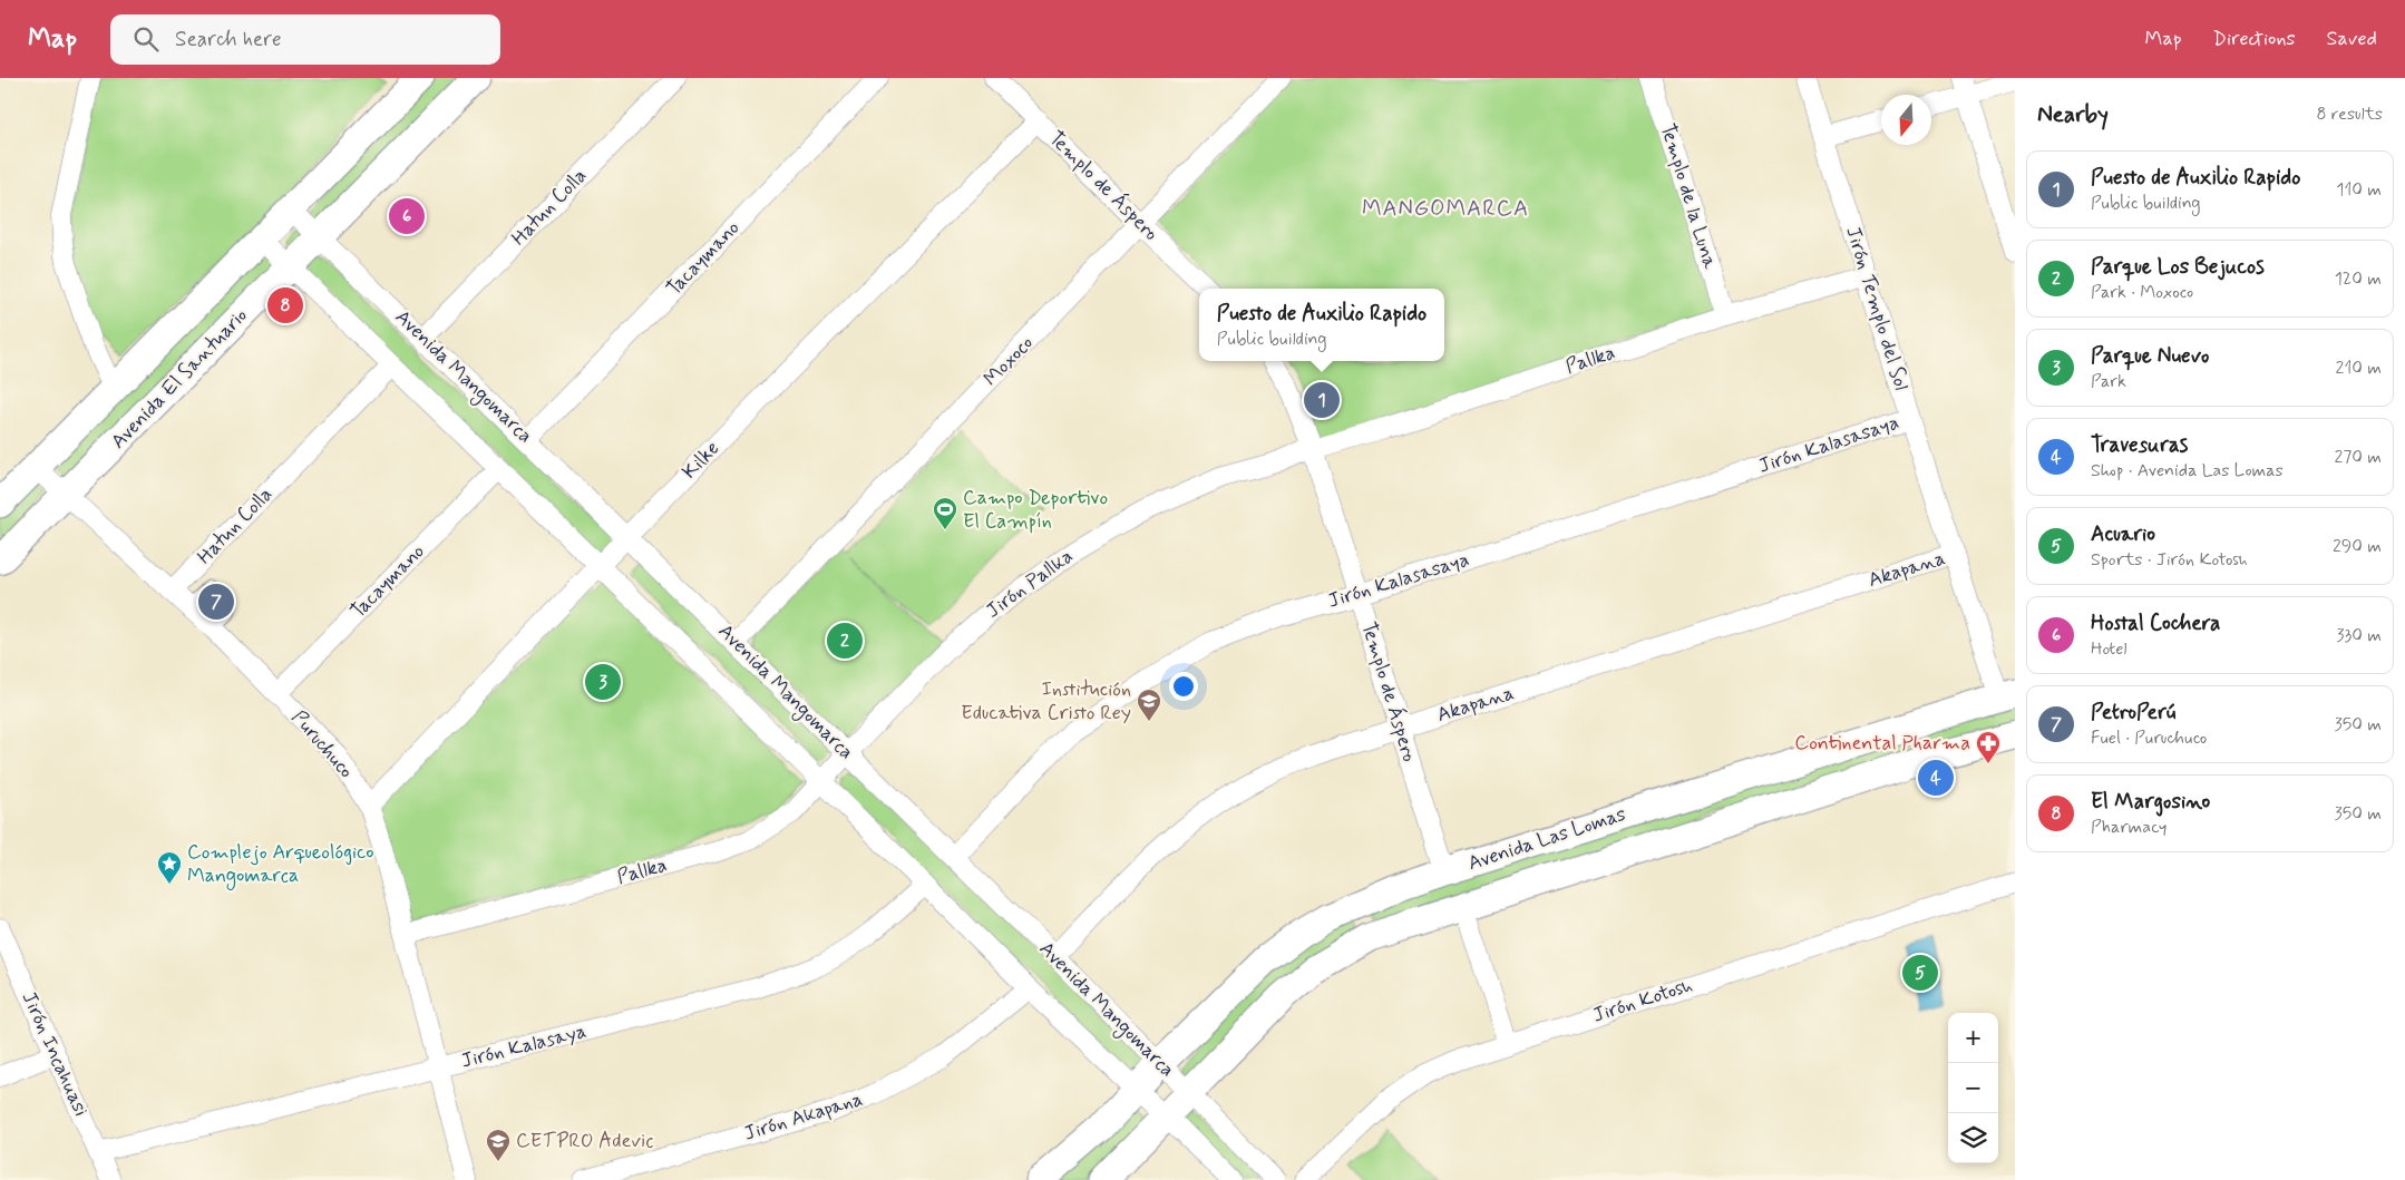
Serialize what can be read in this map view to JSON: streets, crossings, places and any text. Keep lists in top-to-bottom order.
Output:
{
  "streets": {
    "street": [
      "Templo de Áspero",
      "Templo de la Luna",
      "Hatun Colla",
      "Tacaymano",
      "Jirón Templo del Sol",
      "Pallka",
      "Moxoco",
      "Avenida Mangomarca",
      "Avenida El Santuario",
      "Jirón Kalasasaya",
      "Kilke",
      "Akapana",
      "Jirón Pallka",
      "Puruchuco",
      "Avenida Las Lomas",
      "Jirón Kotosh",
      "Jirón Kalasaya",
      "Jirón Incahuasi",
      "Jirón Akapana"
    ]
  },
  "crossings": [
    ["Templo de Áspero", "Pallka"],
    ["Templo de Áspero", "Moxoco"],
    ["Templo de Áspero", "Jirón Kalasasaya"],
    ["Templo de Áspero", "Kilke"],
    ["Templo de Áspero", "Akapana"],
    ["Templo de Áspero", "Jirón Pallka"],
    ["Templo de Áspero", "Avenida Las Lomas"],
    ["Templo de la Luna", "Pallka"],
    ["Hatun Colla", "Avenida Mangomarca"],
    ["Hatun Colla", "Puruchuco"],
    ["Tacaymano", "Avenida Mangomarca"],
    ["Tacaymano", "Puruchuco"],
    ["Jirón Templo del Sol", "Pallka"],
    ["Jirón Templo del Sol", "Jirón Kalasasaya"],
    ["Jirón Templo del Sol", "Akapana"],
    ["Jirón Templo del Sol", "Avenida Las Lomas"],
    ["Pallka", "Avenida Mangomarca"],
    ["Pallka", "Jirón Pallka"],
    ["Pallka", "Puruchuco"],
    ["Moxoco", "Avenida Mangomarca"],
    ["Avenida Mangomarca", "Avenida El Santuario"],
    ["Avenida Mangomarca", "Jirón Kalasasaya"],
    ["Avenida Mangomarca", "Kilke"],
    ["Avenida Mangomarca", "Akapana"],
    ["Avenida Mangomarca", "Jirón Pallka"],
    ["Avenida Mangomarca", "Avenida Las Lomas"],
    ["Avenida Mangomarca", "Jirón Kalasaya"],
    ["Avenida Mangomarca", "Jirón Akapana"],
    ["Avenida El Santuario", "Puruchuco"],
    ["Kilke", "Puruchuco"],
    ["Puruchuco", "Jirón Kalasaya"],
    ["Jirón Kalasaya", "Jirón Incahuasi"]
  ],
  "districts": ["MANGOMARCA"],
  "places": {
    "sports": ["Campo Deportivo El Campín"],
    "school or university": ["Institución Educativa Cristo Rey", "CETPRO Adevic"],
    "pharmacy": ["Continental Pharma"],
    "place": ["Complejo Arqueológico Mangomarca"]
  },
  "north": "bottom",
  "page": {
    "header": "Map",
    "search": "Search here",
    "nav": ["Map", "Directions", "Saved"],
    "heading": ["Nearby", "8 results"],
    "list": [
      {
        "mark": "1",
        "name": "Puesto de Auxilio Rapido",
        "note": "Public building",
        "value": "110 m"
      },
      {
        "mark": "2",
        "name": "Parque Los Bejucos",
        "note": "Park · Moxoco",
        "value": "120 m"
      },
      {
        "mark": "3",
        "name": "Parque Nuevo",
        "note": "Park",
        "value": "210 m"
      },
      {
        "mark": "4",
        "name": "Travesuras",
        "note": "Shop · Avenida Las Lomas",
        "value": "270 m"
      },
      {
        "mark": "5",
        "name": "Acuario",
        "note": "Sports · Jirón Kotosh",
        "value": "290 m"
      },
      {
        "mark": "6",
        "name": "Hostal Cochera",
        "note": "Hotel",
        "value": "330 m"
      },
      {
        "mark": "7",
        "name": "PetroPerú",
        "note": "Fuel · Puruchuco",
        "value": "350 m"
      },
      {
        "mark": "8",
        "name": "El Margosino",
        "note": "Pharmacy",
        "value": "350 m"
      }
    ],
    "pins": [
      "6",
      "8",
      "1",
      "7",
      "2",
      "3",
      "4",
      "5"
    ],
    "popup": ["Puesto de Auxilio Rapido", "Public building"],
    "map_buttons": ["+", "−"]
  }
}
